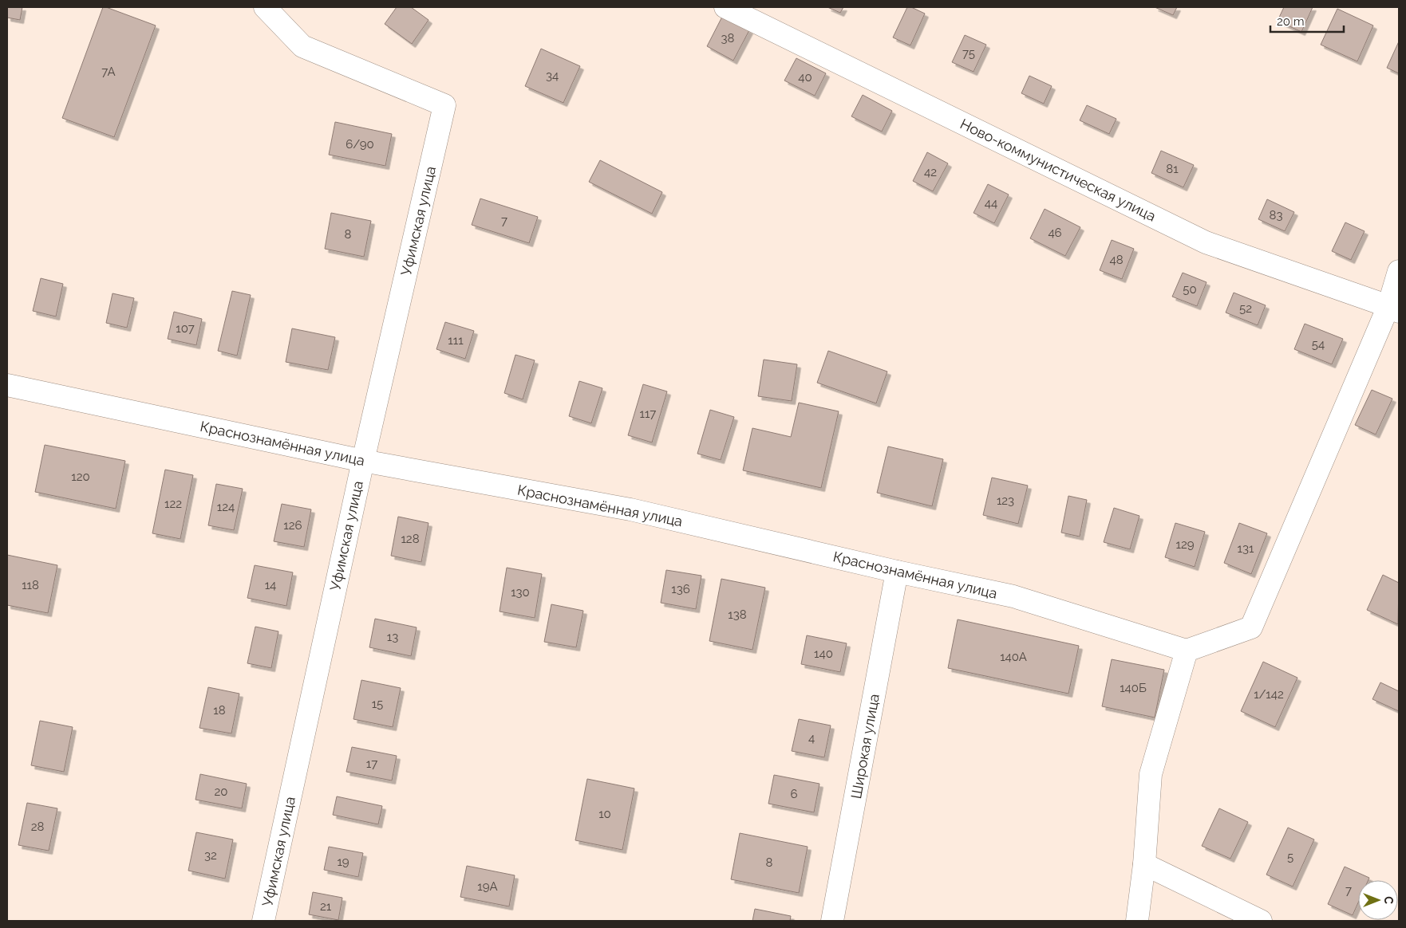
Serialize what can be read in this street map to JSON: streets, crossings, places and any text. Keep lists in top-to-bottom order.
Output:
{
  "streets": {
    "street": [
      "Ново-коммунистическая улица",
      "Уфимская улица",
      "Краснознамённая улица",
      "Широкая улица"
    ]
  },
  "crossings": [
    ["Уфимская улица", "Краснознамённая улица"],
    ["Краснознамённая улица", "Широкая улица"]
  ],
  "house_numbers": [
    "38",
    "75",
    "7А",
    "34",
    "40",
    "6/90",
    "81",
    "42",
    "44",
    "83",
    "7",
    "46",
    "8",
    "48",
    "50",
    "52",
    "107",
    "111",
    "54",
    "117",
    "120",
    "123",
    "122",
    "124",
    "126",
    "128",
    "129",
    "131",
    "118",
    "14",
    "136",
    "130",
    "138",
    "13",
    "140",
    "140А",
    "140Б",
    "1/142",
    "15",
    "18",
    "4",
    "17",
    "20",
    "6",
    "10",
    "28",
    "32",
    "5",
    "19",
    "8",
    "19А",
    "7",
    "21"
  ],
  "scale_bar": "20 m",
  "north": "right"
}
